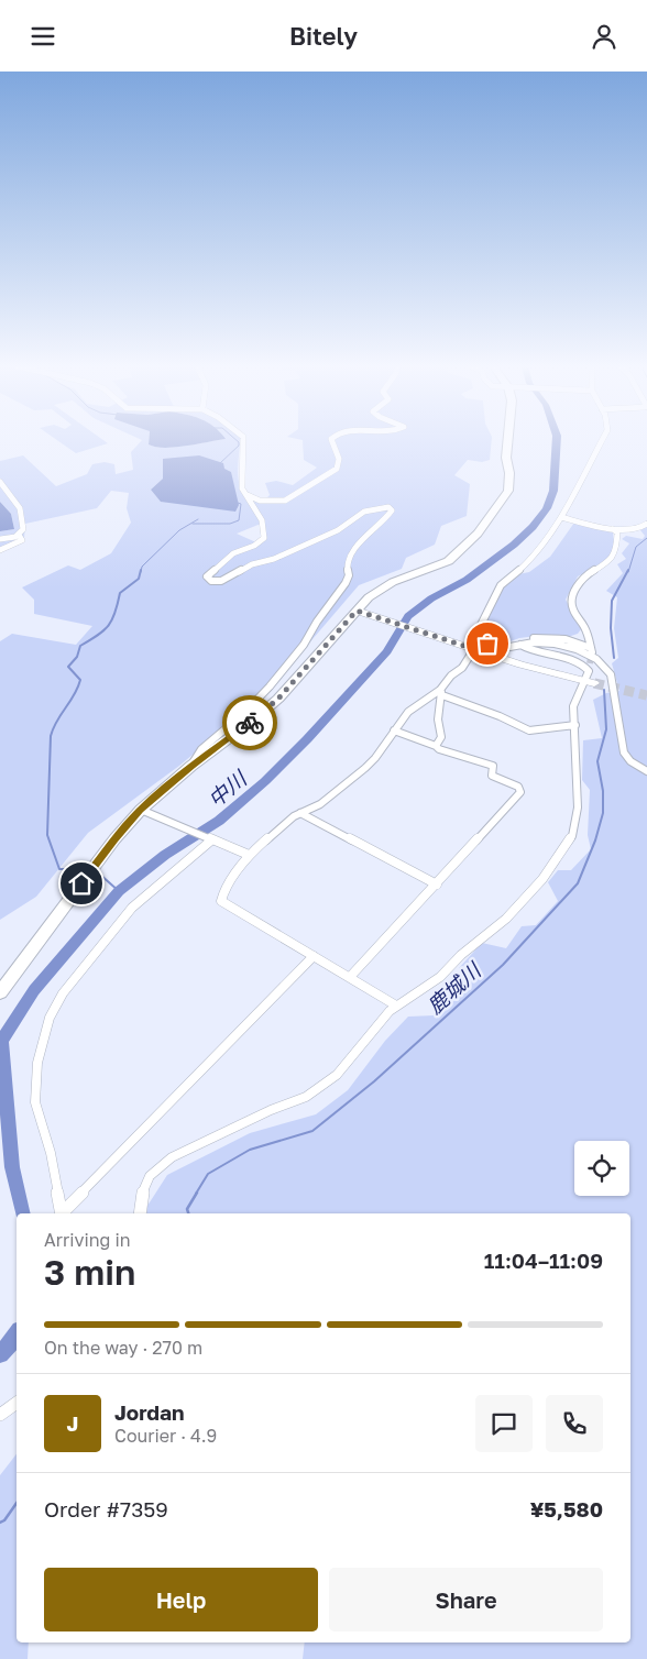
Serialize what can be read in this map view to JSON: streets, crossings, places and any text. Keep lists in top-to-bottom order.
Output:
{
  "water": ["中川", "鹿城川"],
  "page": {
    "header": "Bitely",
    "heading": ["3 min", "Arriving in", "11:04–11:09"],
    "panel": [
      "Jordan",
      "Courier · 4.9",
      "Order #7359",
      "¥5,580"
    ],
    "bar": "On the way · 270 m",
    "round": "J",
    "buttons": ["Help", "Share"]
  }
}
